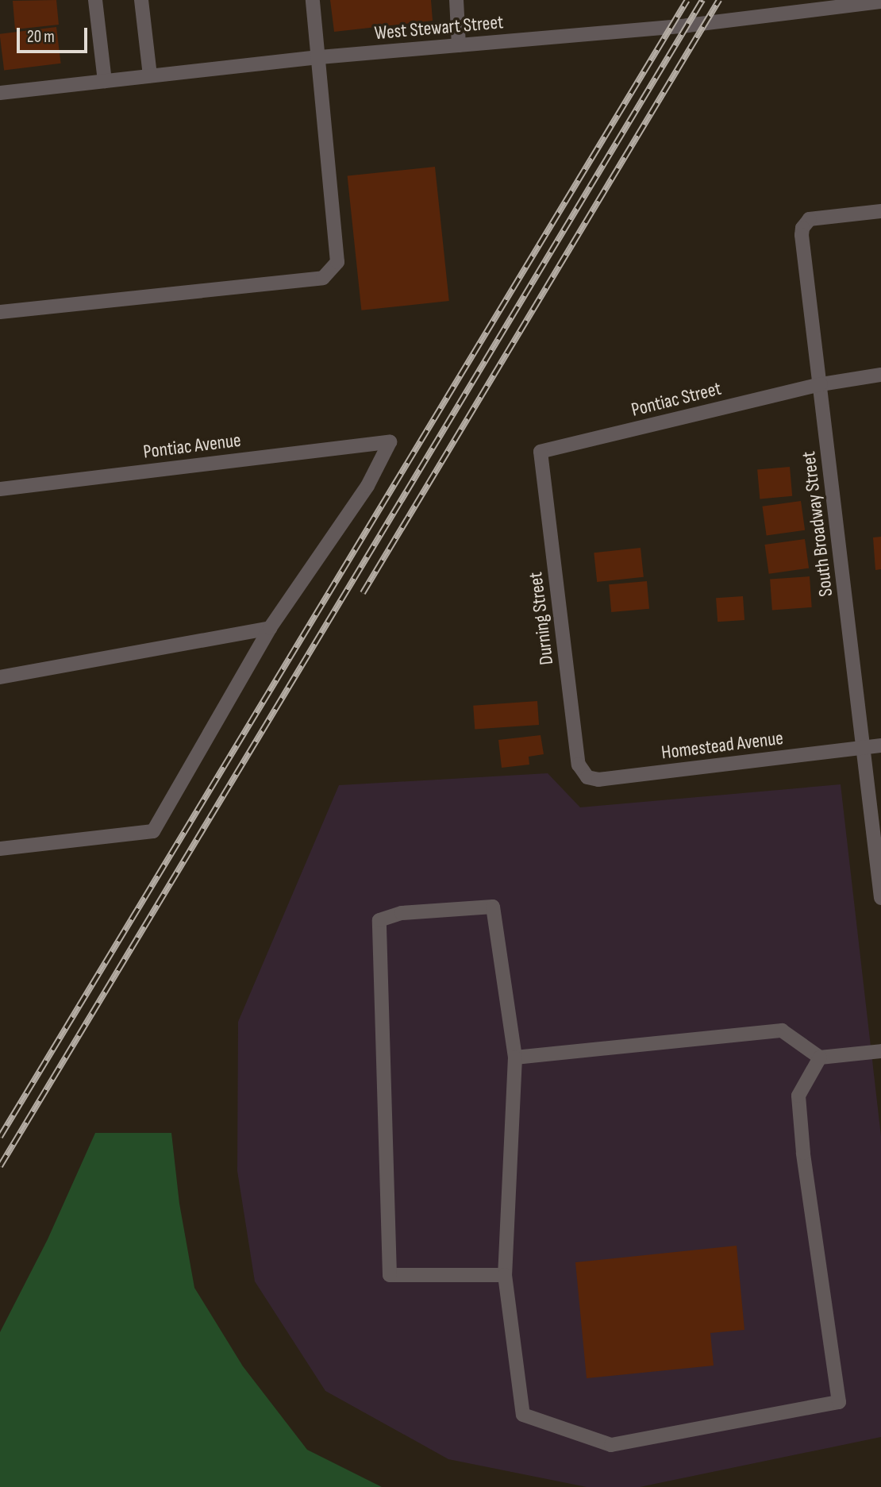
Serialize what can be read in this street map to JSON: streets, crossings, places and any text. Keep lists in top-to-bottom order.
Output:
{
  "streets": {
    "street": [
      "West Stewart Street",
      "Pontiac Street",
      "Pontiac Avenue",
      "South Broadway Street",
      "Durning Street",
      "Homestead Avenue"
    ]
  },
  "crossings": [
    ["Pontiac Street", "South Broadway Street"],
    ["Pontiac Street", "Durning Street"],
    ["South Broadway Street", "Homestead Avenue"],
    ["Durning Street", "Homestead Avenue"]
  ],
  "scale_bar": "20 m"
}
